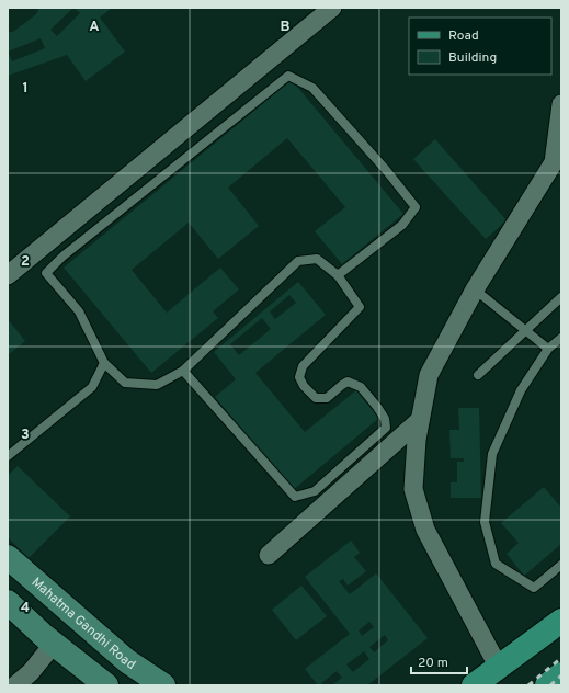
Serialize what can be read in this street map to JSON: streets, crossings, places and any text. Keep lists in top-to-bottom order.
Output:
{
  "streets": {
    "main road": ["Mahatma Gandhi Road"]
  },
  "legend": ["Road", "Building"],
  "scale_bar": "20 m",
  "grid": {
    "columns": ["A", "B"],
    "rows": [
      "1",
      "2",
      "3",
      "4"
    ]
  }
}
